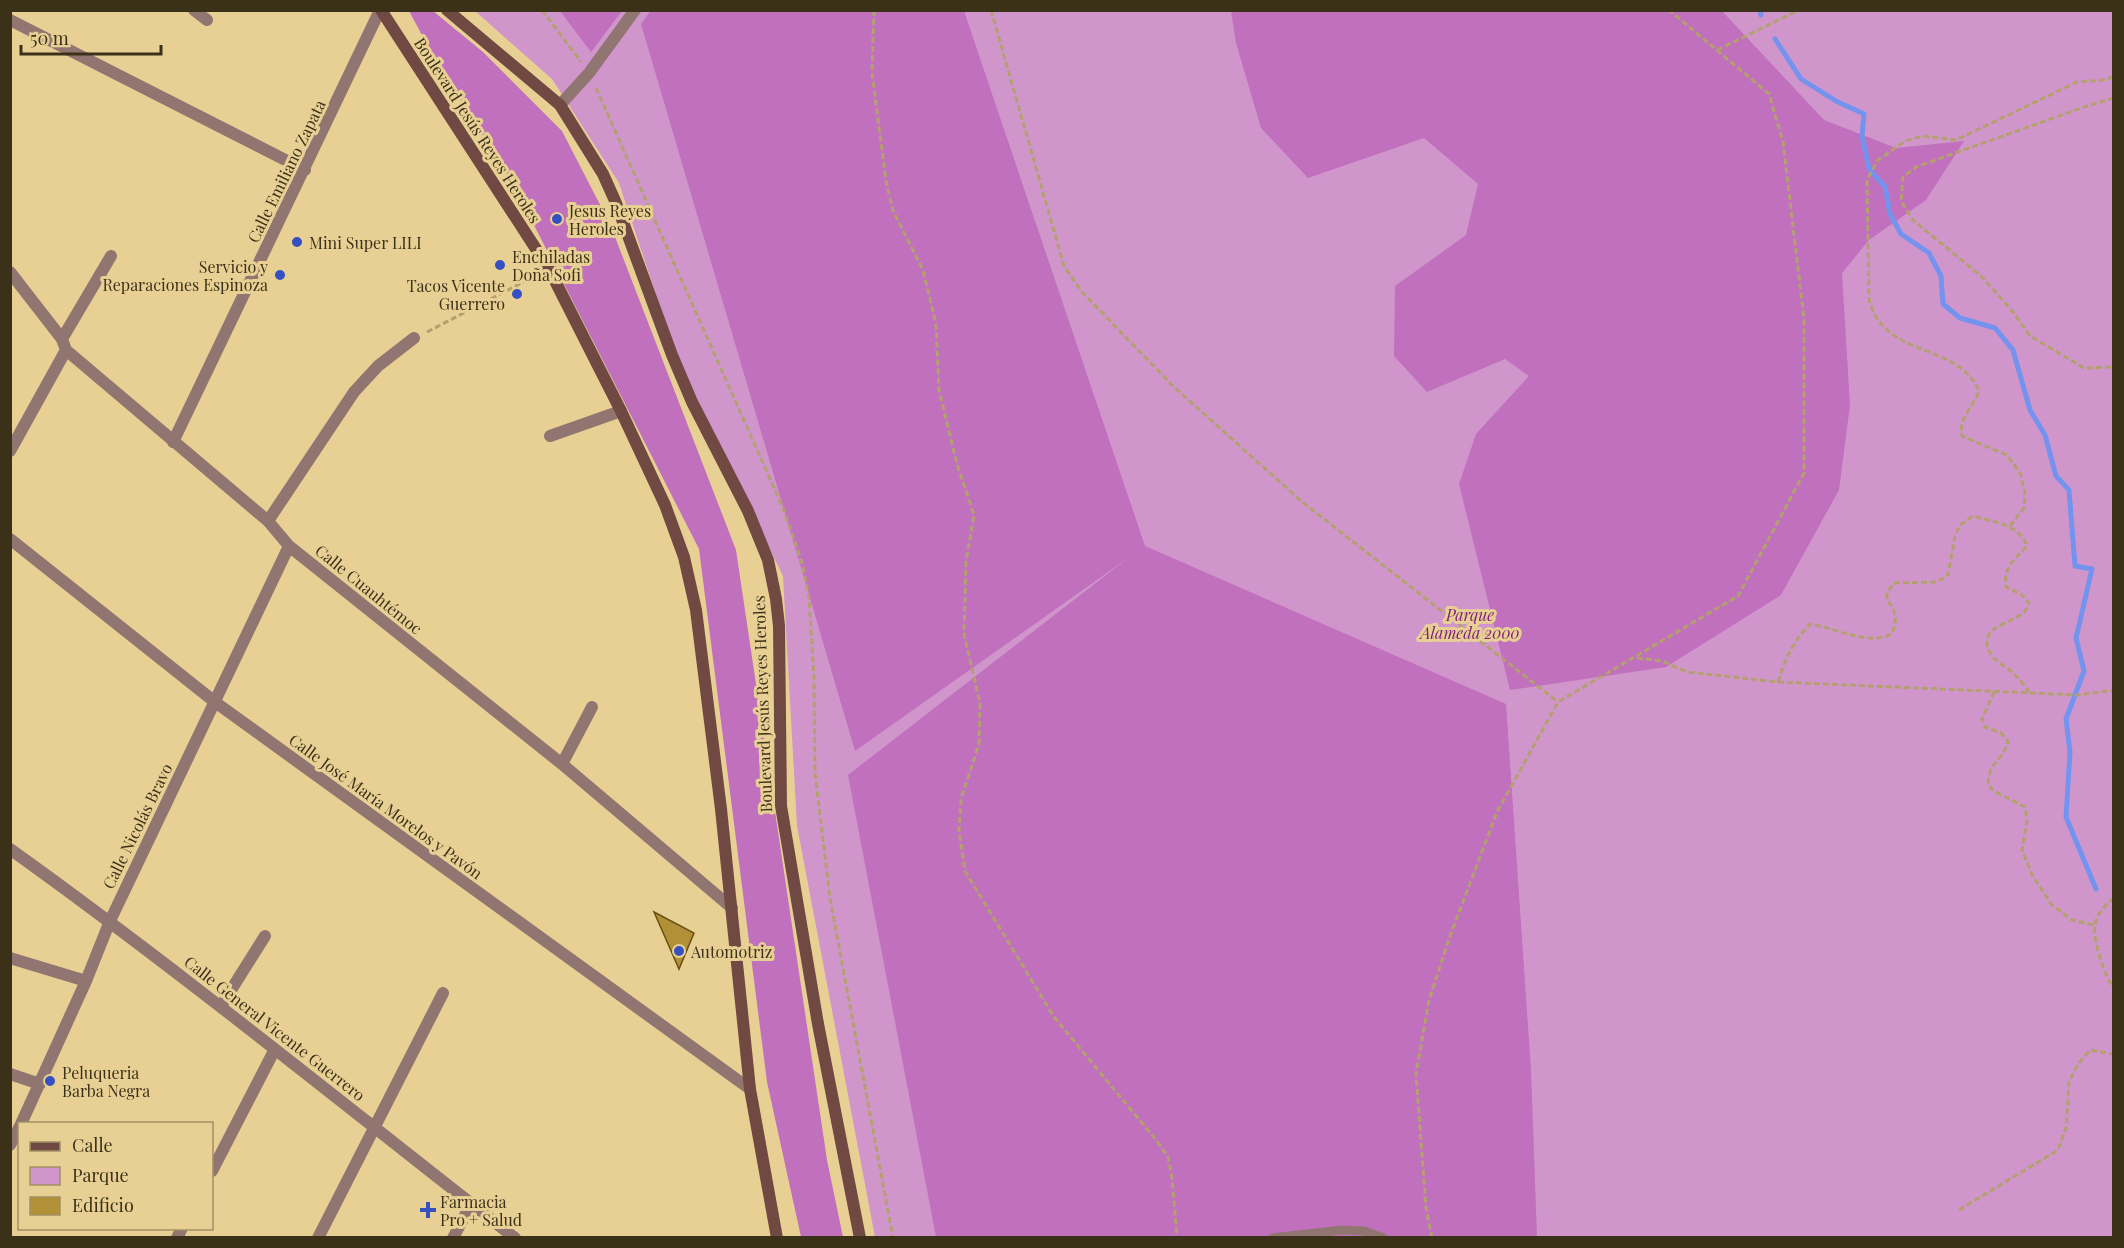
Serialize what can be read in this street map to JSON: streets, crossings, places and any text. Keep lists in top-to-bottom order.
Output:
{
  "streets": {
    "main road": ["Boulevard Jesús Reyes Heroles"],
    "street": [
      "Calle Emiliano Zapata",
      "Calle Cuauhtémoc",
      "Calle José María Morelos y Pavón",
      "Calle Nicolás Bravo",
      "Calle General Vicente Guerrero"
    ]
  },
  "crossings": [
    ["Boulevard Jesús Reyes Heroles", "Calle Emiliano Zapata"],
    ["Boulevard Jesús Reyes Heroles", "Calle Cuauhtémoc"],
    ["Boulevard Jesús Reyes Heroles", "Calle José María Morelos y Pavón"],
    ["Calle Emiliano Zapata", "Calle Cuauhtémoc"],
    ["Calle Cuauhtémoc", "Calle Nicolás Bravo"],
    ["Calle José María Morelos y Pavón", "Calle Nicolás Bravo"],
    ["Calle Nicolás Bravo", "Calle General Vicente Guerrero"]
  ],
  "parks": ["Parque Alameda 2000"],
  "places": {
    "other": [
      "Jesus Reyes Heroles",
      "Mini Super LILI",
      "Enchiladas Doña Sofi",
      "Servicio y Reparaciones Espinoza",
      "Tacos Vicente Guerrero",
      "Automotriz",
      "Peluqueria Barba Negra"
    ],
    "health": ["Farmacia Pro + Salud"]
  },
  "legend": ["Calle", "Parque", "Edificio"],
  "scale_bar": "50 m"
}
